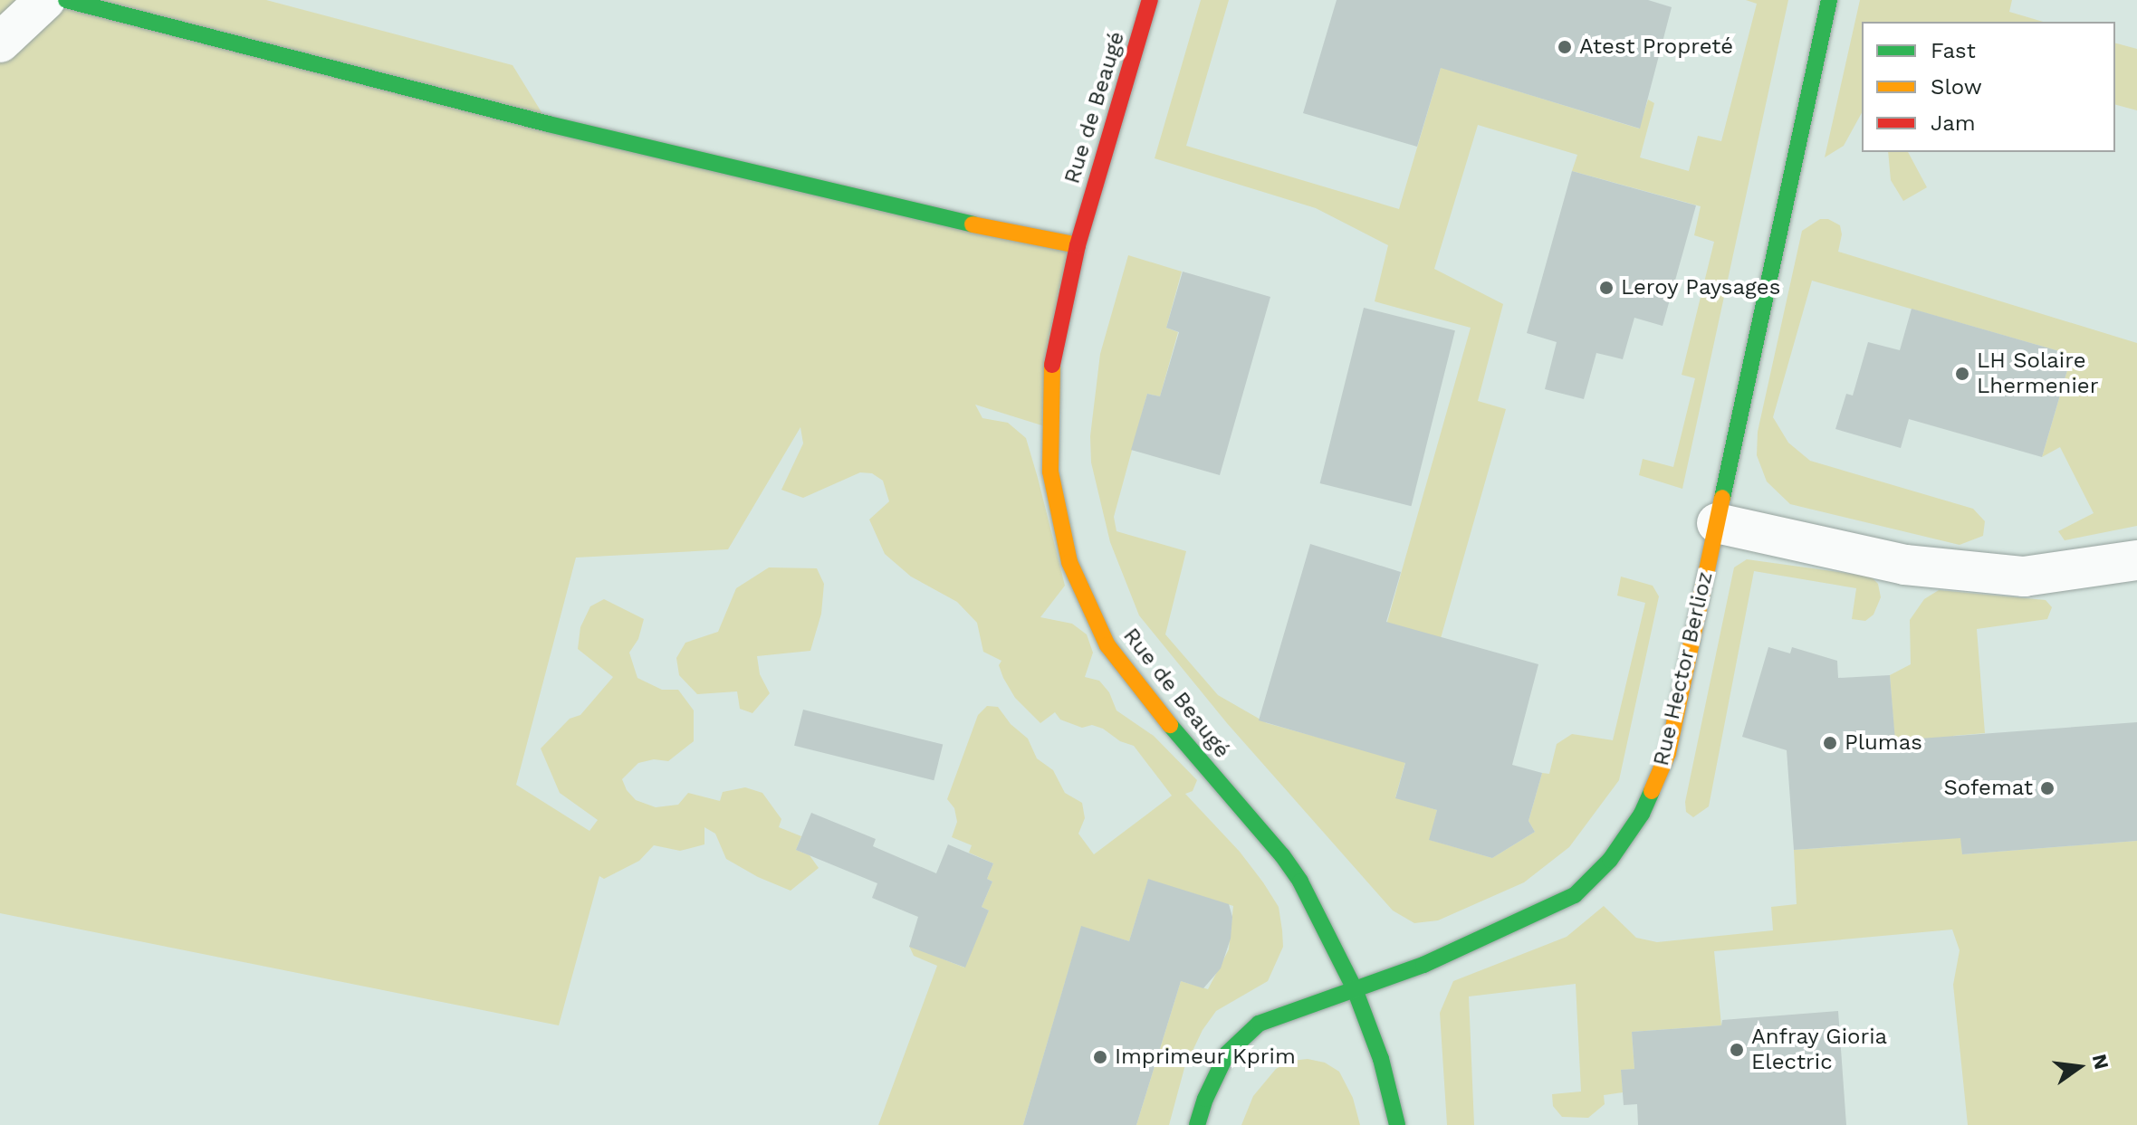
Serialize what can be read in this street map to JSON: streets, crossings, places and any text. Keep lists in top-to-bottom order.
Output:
{
  "streets": {
    "street": ["Rue de Beaugé", "Rue Hector Berlioz"]
  },
  "crossings": [
    ["Rue de Beaugé", "Rue Hector Berlioz"]
  ],
  "places": [
    "Atest Propreté",
    "Leroy Paysages",
    "LH Solaire Lhermenier",
    "Plumas",
    "Sofemat",
    "Anfray Gioria Electric",
    "Imprimeur Kprim"
  ],
  "legend": ["Fast", "Slow", "Jam"],
  "north": "right"
}
